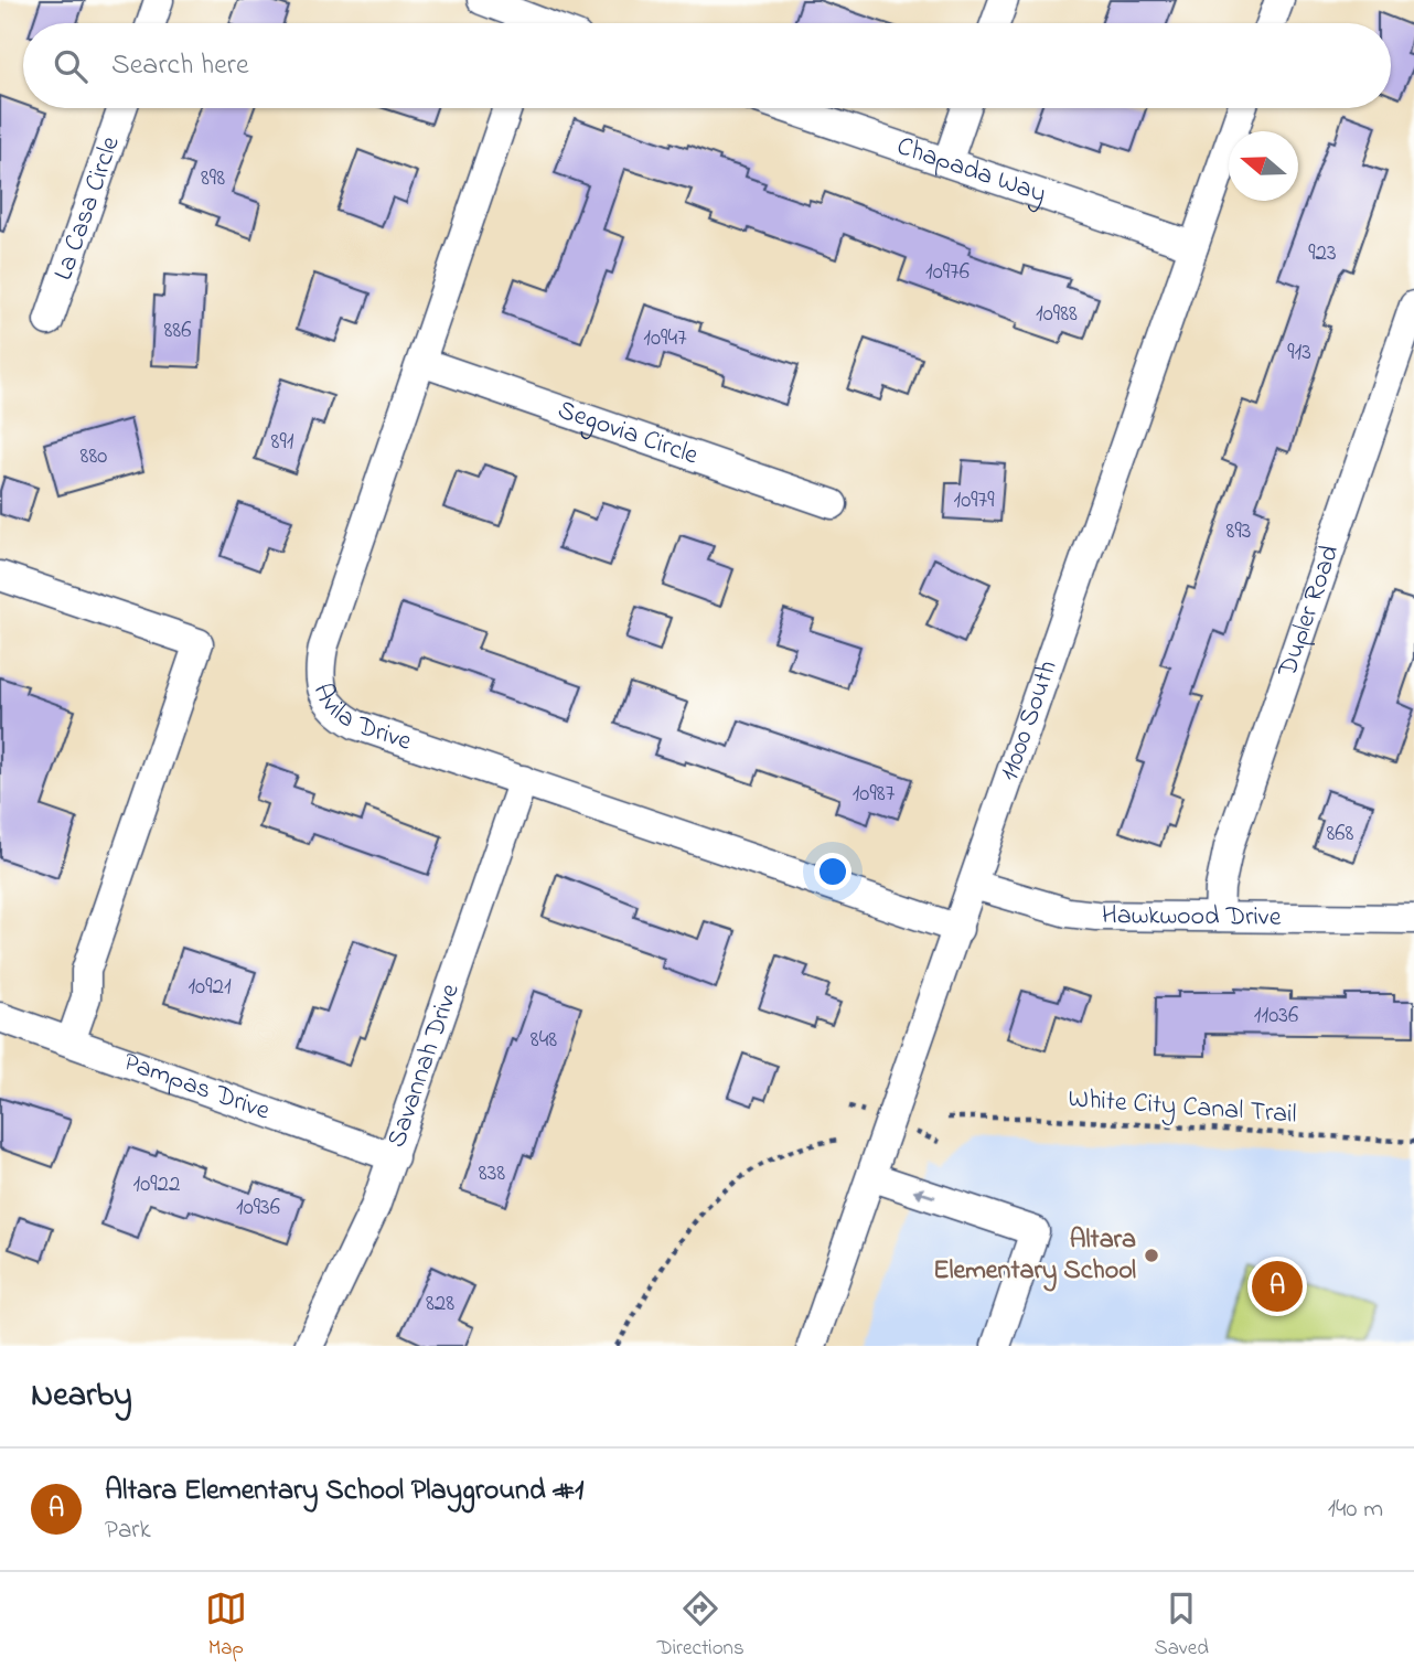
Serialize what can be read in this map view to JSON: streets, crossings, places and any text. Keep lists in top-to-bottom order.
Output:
{
  "streets": {
    "street": [
      "Chapada Way",
      "La Casa Circle",
      "Segovia Circle",
      "Dupler Road",
      "Avila Drive",
      "11000 South",
      "Hawkwood Drive",
      "Savannah Drive",
      "Pampas Drive"
    ],
    "path": ["White City Canal Trail"]
  },
  "crossings": [
    ["Chapada Way", "11000 South"],
    ["Segovia Circle", "Avila Drive"],
    ["Dupler Road", "Hawkwood Drive"],
    ["Avila Drive", "11000 South"],
    ["Avila Drive", "Savannah Drive"],
    ["11000 South", "Hawkwood Drive"],
    ["Savannah Drive", "Pampas Drive"]
  ],
  "places": ["Altara Elementary School"],
  "house_numbers": [
    "898",
    "923",
    "10976",
    "10988",
    "886",
    "10947",
    "913",
    "891",
    "880",
    "10979",
    "893",
    "10987",
    "868",
    "10921",
    "11036",
    "848",
    "838",
    "10922",
    "10936",
    "828"
  ],
  "north": "left",
  "page": {
    "search": "Search here",
    "pins": "A",
    "heading": "Nearby",
    "list": [
      {
        "mark": "A",
        "name": "Altara Elementary School Playground #1",
        "note": "Park",
        "value": "140 m"
      }
    ],
    "nav": ["Map", "Directions", "Saved"]
  }
}
